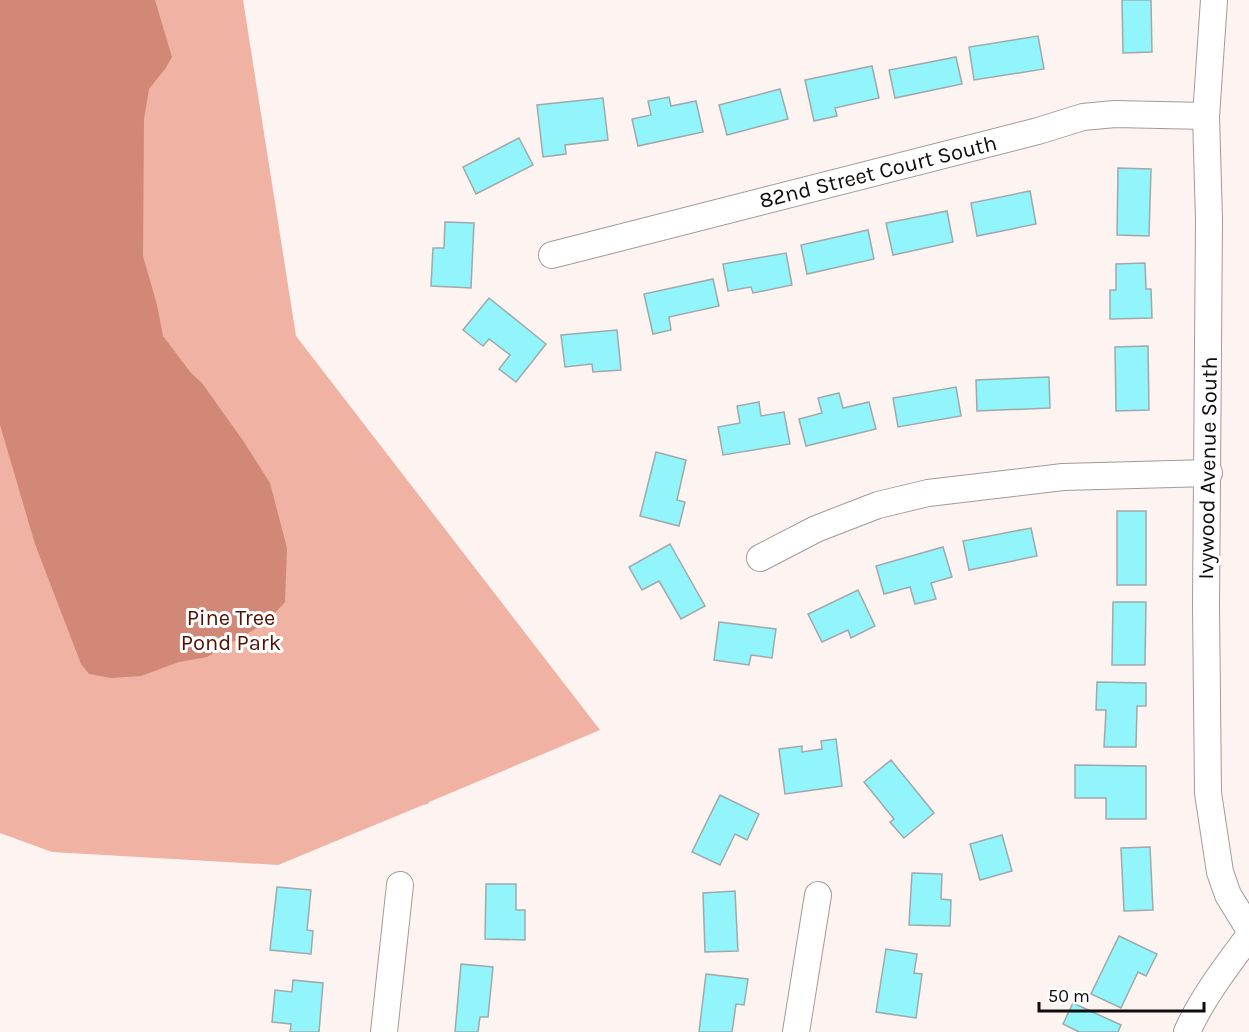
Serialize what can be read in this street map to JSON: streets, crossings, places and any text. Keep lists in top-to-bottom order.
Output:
{
  "streets": {
    "street": ["82nd Street Court South", "Ivywood Avenue South"]
  },
  "crossings": [
    ["82nd Street Court South", "Ivywood Avenue South"]
  ],
  "parks": ["Pine Tree Pond Park"],
  "scale_bar": "50 m"
}
